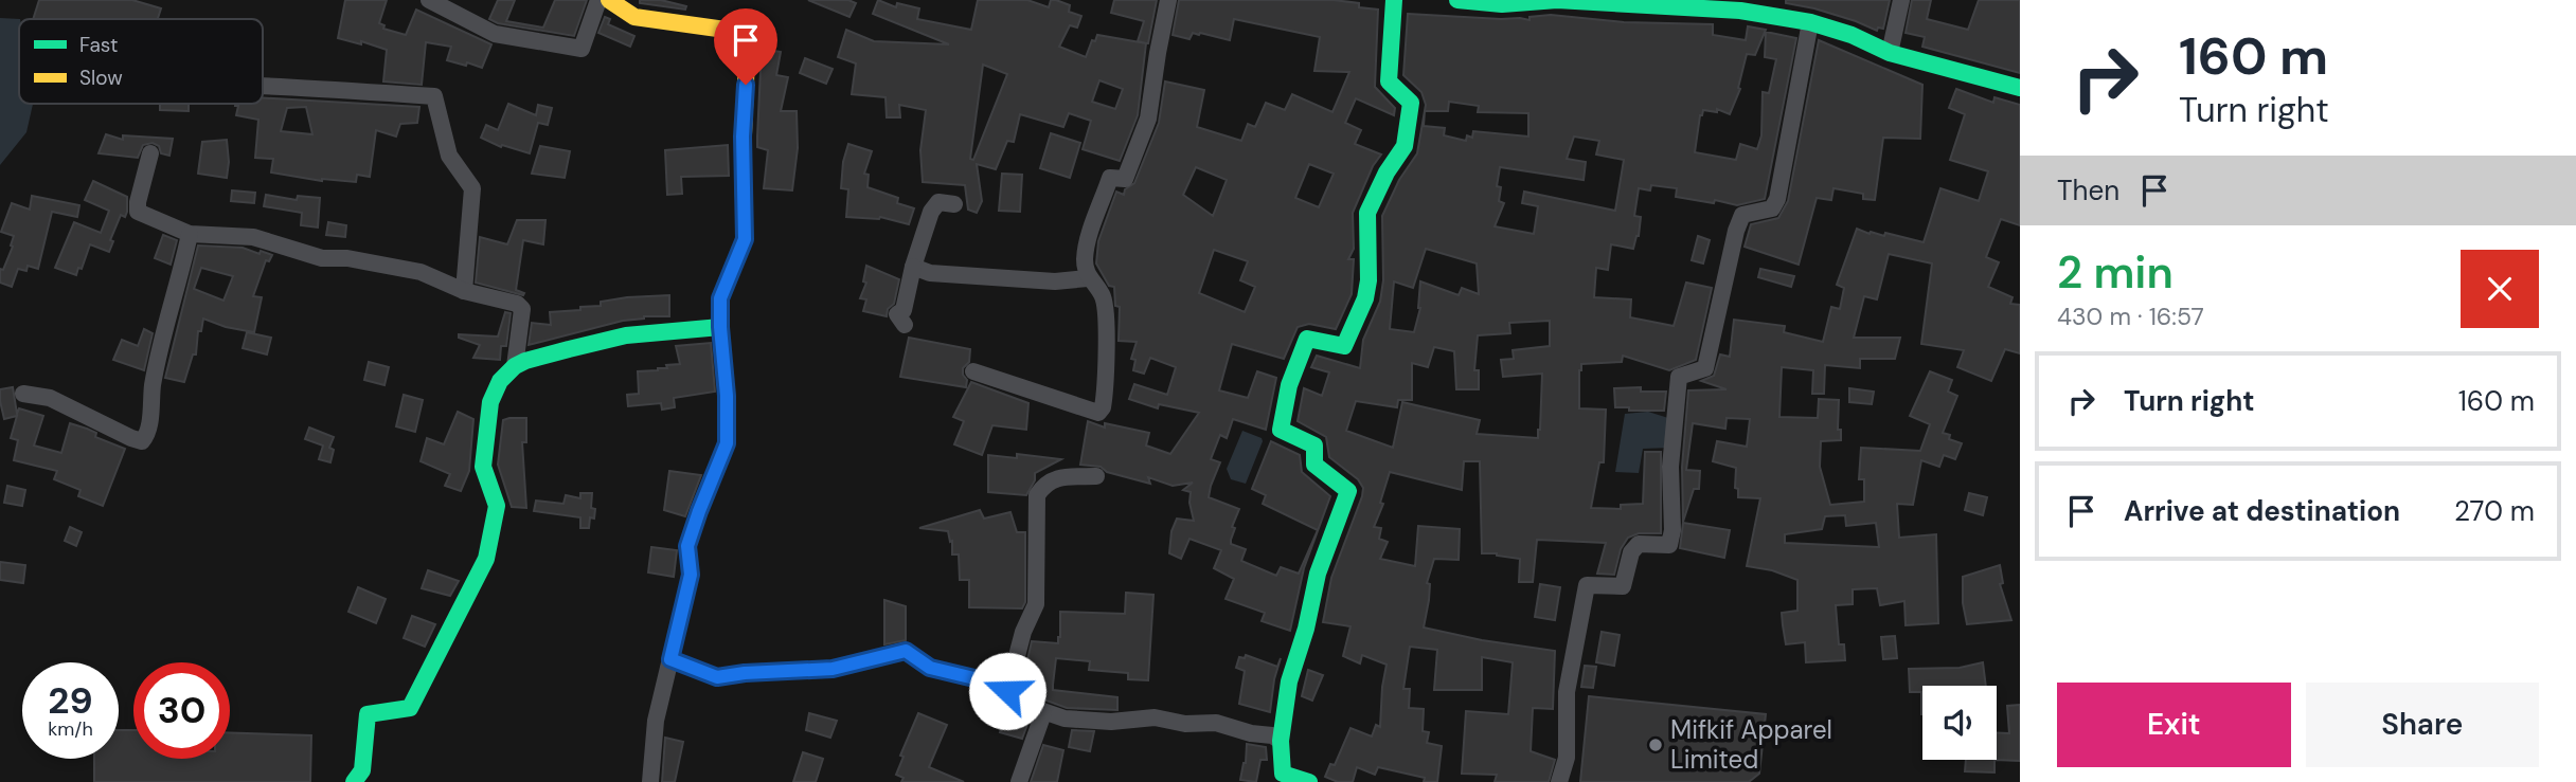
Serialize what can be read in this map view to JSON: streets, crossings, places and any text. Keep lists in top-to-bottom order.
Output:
{
  "places": ["Mifkif Apparel Limited"],
  "legend": ["Fast", "Slow"],
  "page": {
    "turn": ["160 m", "Turn right"],
    "then": "Then",
    "heading": ["2 min", "430 m · 16:57"],
    "list": [
      {
        "name": "Turn right",
        "value": "160 m"
      },
      {
        "name": "Arrive at destination",
        "value": "270 m"
      }
    ],
    "speed": "29 km/h",
    "limit": "30",
    "buttons": ["Exit", "Share"]
  }
}
